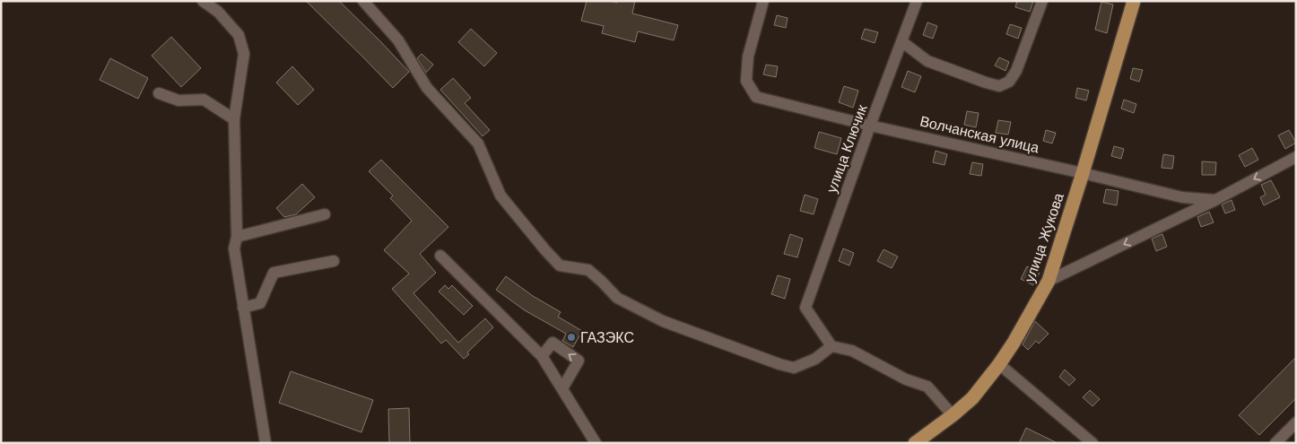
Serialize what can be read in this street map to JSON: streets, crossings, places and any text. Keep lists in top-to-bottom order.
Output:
{
  "streets": {
    "main road": ["улица Жукова"],
    "street": ["Волчанская улица", "улица Ключик"]
  },
  "crossings": [
    ["Волчанская улица", "улица Ключик"],
    ["Волчанская улица", "улица Жукова"]
  ],
  "places": ["ГАЗЭКС"]
}
